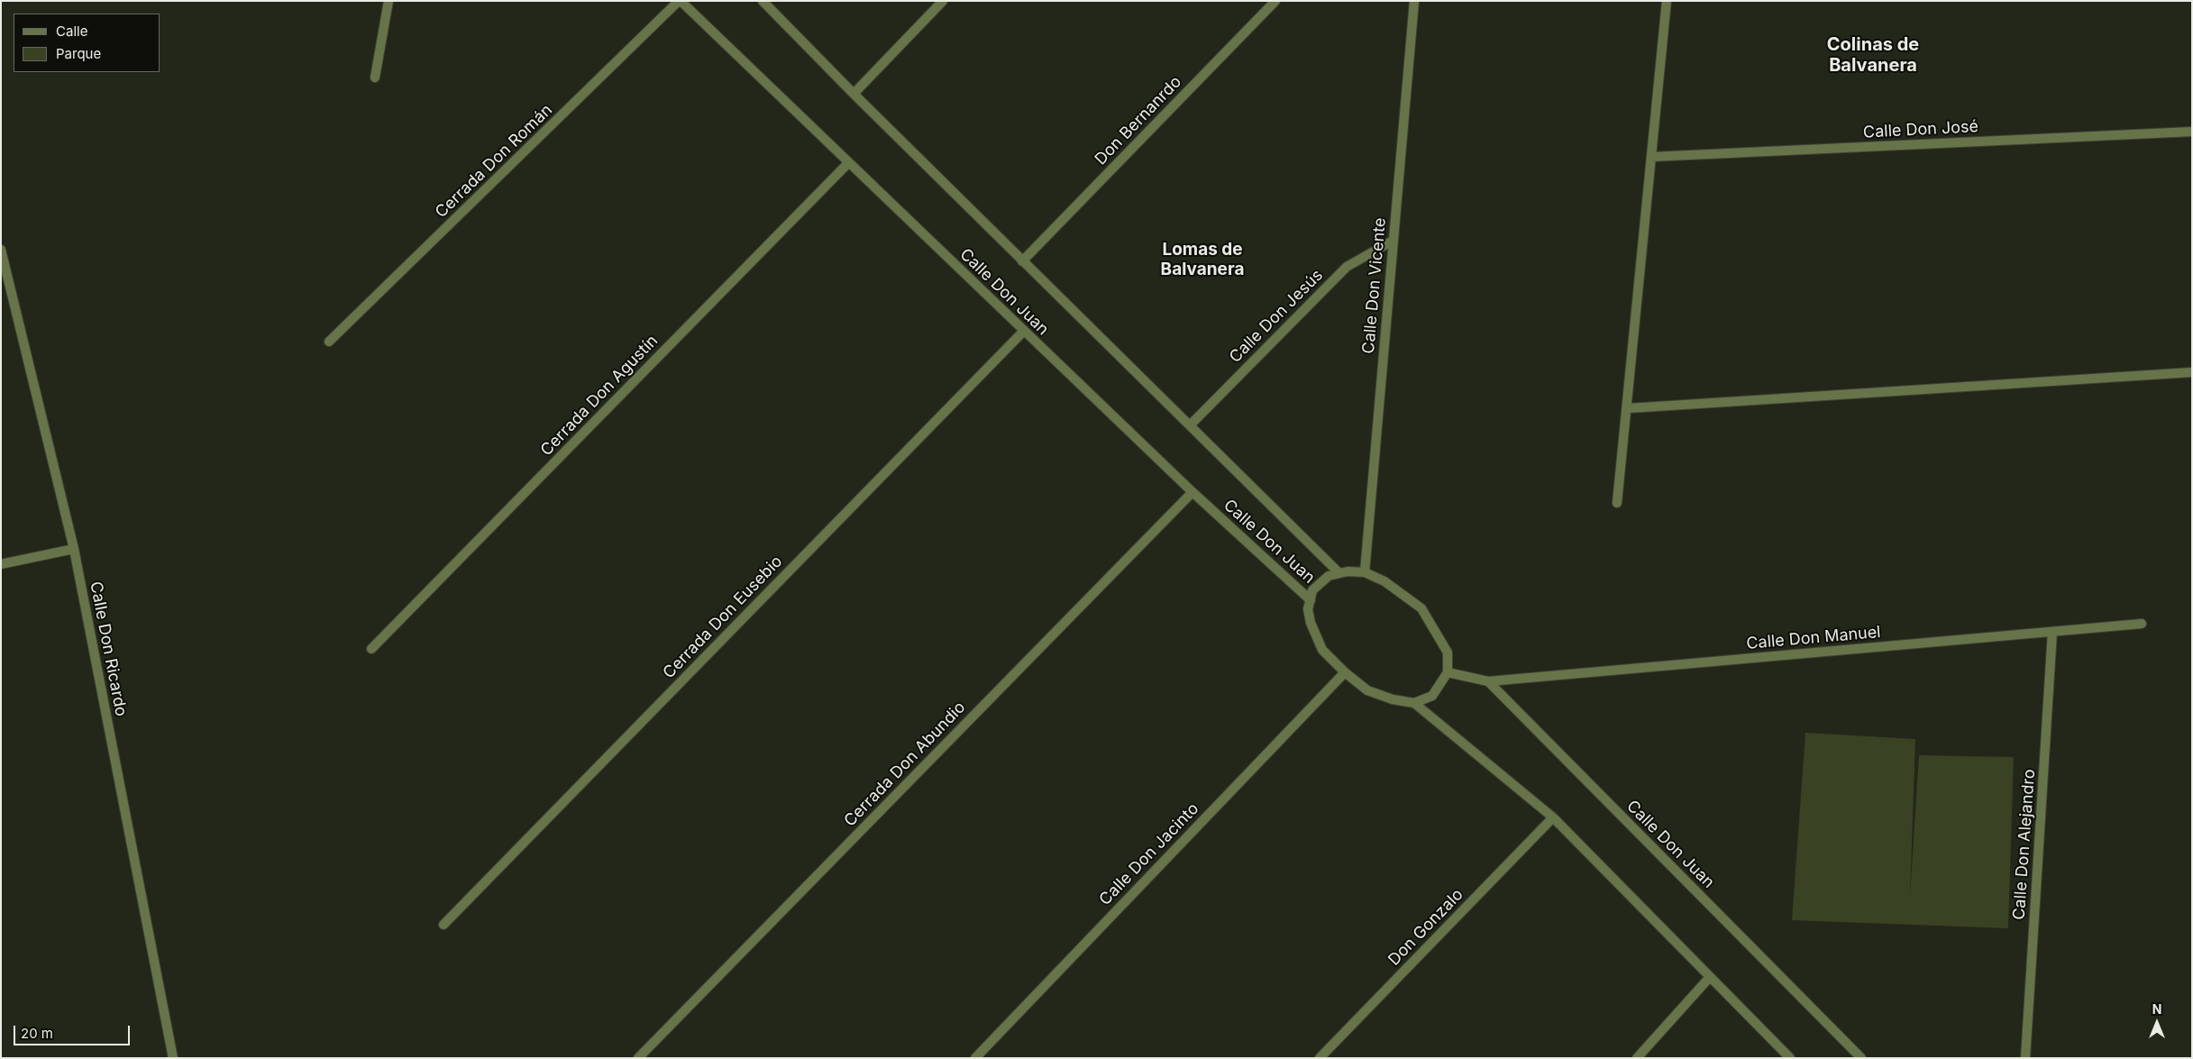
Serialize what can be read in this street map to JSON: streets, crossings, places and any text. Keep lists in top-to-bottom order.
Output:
{
  "streets": {
    "street": [
      "Don Bernanrdo",
      "Calle Don José",
      "Cerrada Don Román",
      "Calle Don Vicente",
      "Calle Don Juan",
      "Calle Don Jesús",
      "Cerrada Don Agustín",
      "Cerrada Don Eusebio",
      "Calle Don Manuel",
      "Calle Don Ricardo",
      "Cerrada Don Abundio",
      "Calle Don Alejandro",
      "Calle Don Jacinto",
      "Don Gonzalo"
    ]
  },
  "crossings": [
    ["Don Bernanrdo", "Calle Don Juan"],
    ["Cerrada Don Román", "Calle Don Juan"],
    ["Calle Don Vicente", "Calle Don Juan"],
    ["Calle Don Vicente", "Calle Don Jesús"],
    ["Calle Don Vicente", "Calle Don Jacinto"],
    ["Calle Don Juan", "Calle Don Jesús"],
    ["Calle Don Juan", "Cerrada Don Agustín"],
    ["Calle Don Juan", "Cerrada Don Eusebio"],
    ["Calle Don Juan", "Calle Don Manuel"],
    ["Calle Don Juan", "Cerrada Don Abundio"],
    ["Calle Don Juan", "Calle Don Jacinto"],
    ["Calle Don Manuel", "Calle Don Alejandro"]
  ],
  "districts": ["Colinas de Balvanera", "Lomas de Balvanera"],
  "legend": ["Calle", "Parque"],
  "scale_bar": "20 m",
  "north": "top"
}
